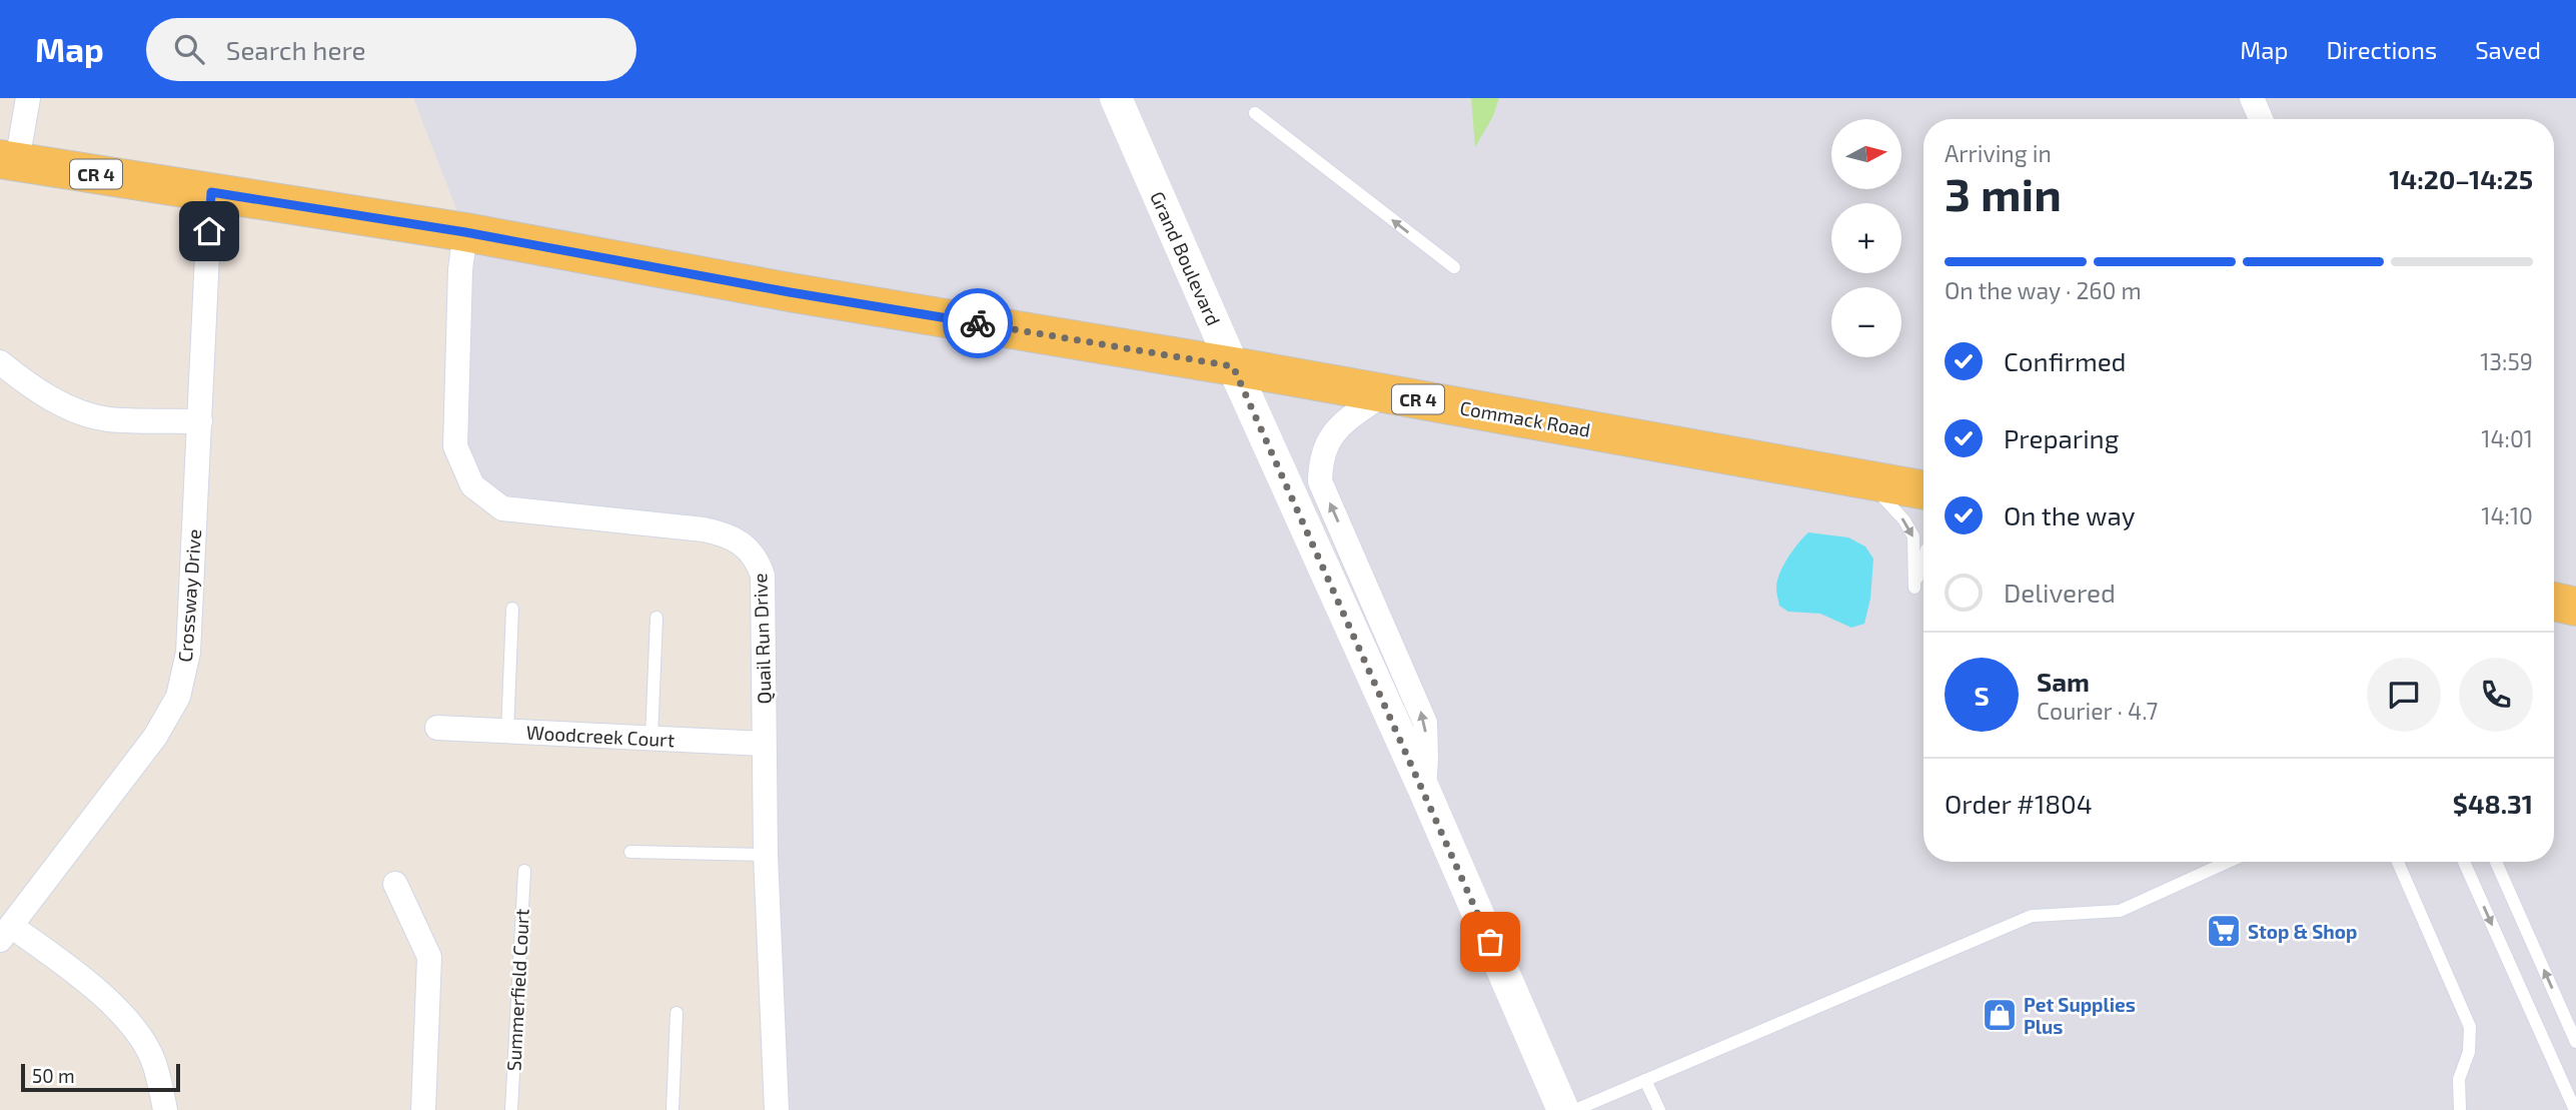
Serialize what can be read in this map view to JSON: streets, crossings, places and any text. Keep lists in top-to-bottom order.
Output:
{
  "streets": {
    "main road": ["CR 4", "Commack Road"],
    "street": [
      "Grand Boulevard",
      "Crossway Drive",
      "Quail Run Drive",
      "Woodcreek Court"
    ],
    "lane": ["Summerfield Court"]
  },
  "crossings": [
    ["Grand Boulevard", "Commack Road"],
    ["Commack Road", "Crossway Drive"],
    ["Commack Road", "Quail Run Drive"],
    ["Quail Run Drive", "Woodcreek Court"]
  ],
  "places": {
    "supermarket": ["Stop & Shop"],
    "shop": ["Pet Supplies Plus"]
  },
  "scale_bar": "50 m",
  "north": "right",
  "page": {
    "header": "Map",
    "search": "Search here",
    "nav": ["Map", "Directions", "Saved"],
    "map_buttons": ["+", "−"],
    "heading": ["3 min", "Arriving in", "14:20–14:25"],
    "panel": [
      "Sam",
      "Courier · 4.7",
      "Order #1804",
      "$48.31"
    ],
    "bar": "On the way · 260 m",
    "list": [
      ["Confirmed", "13:59"],
      ["Preparing", "14:01"],
      ["On the way", "14:10"],
      "Delivered"
    ],
    "round": "S",
    "scale": "50 m"
  }
}
